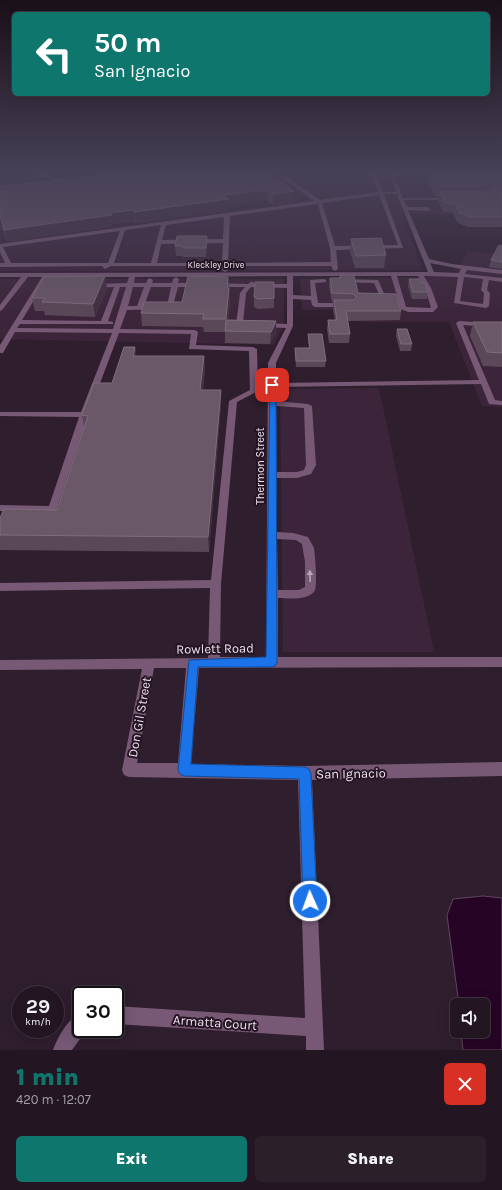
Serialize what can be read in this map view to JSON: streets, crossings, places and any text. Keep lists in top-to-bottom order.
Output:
{
  "streets": {
    "street": [
      "Kleckley Drive",
      "Thermon Street",
      "Rowlett Road",
      "Don Gil Street",
      "San Ignacio",
      "Armatta Court"
    ]
  },
  "crossings": [
    ["Kleckley Drive", "Thermon Street"],
    ["Thermon Street", "Rowlett Road"],
    ["Rowlett Road", "Don Gil Street"],
    ["Don Gil Street", "San Ignacio"]
  ],
  "page": {
    "turn": ["50 m", "San Ignacio"],
    "speed": "29 km/h",
    "limit": "30",
    "heading": ["1 min", "420 m · 12:07"],
    "buttons": ["Exit", "Share"]
  }
}
